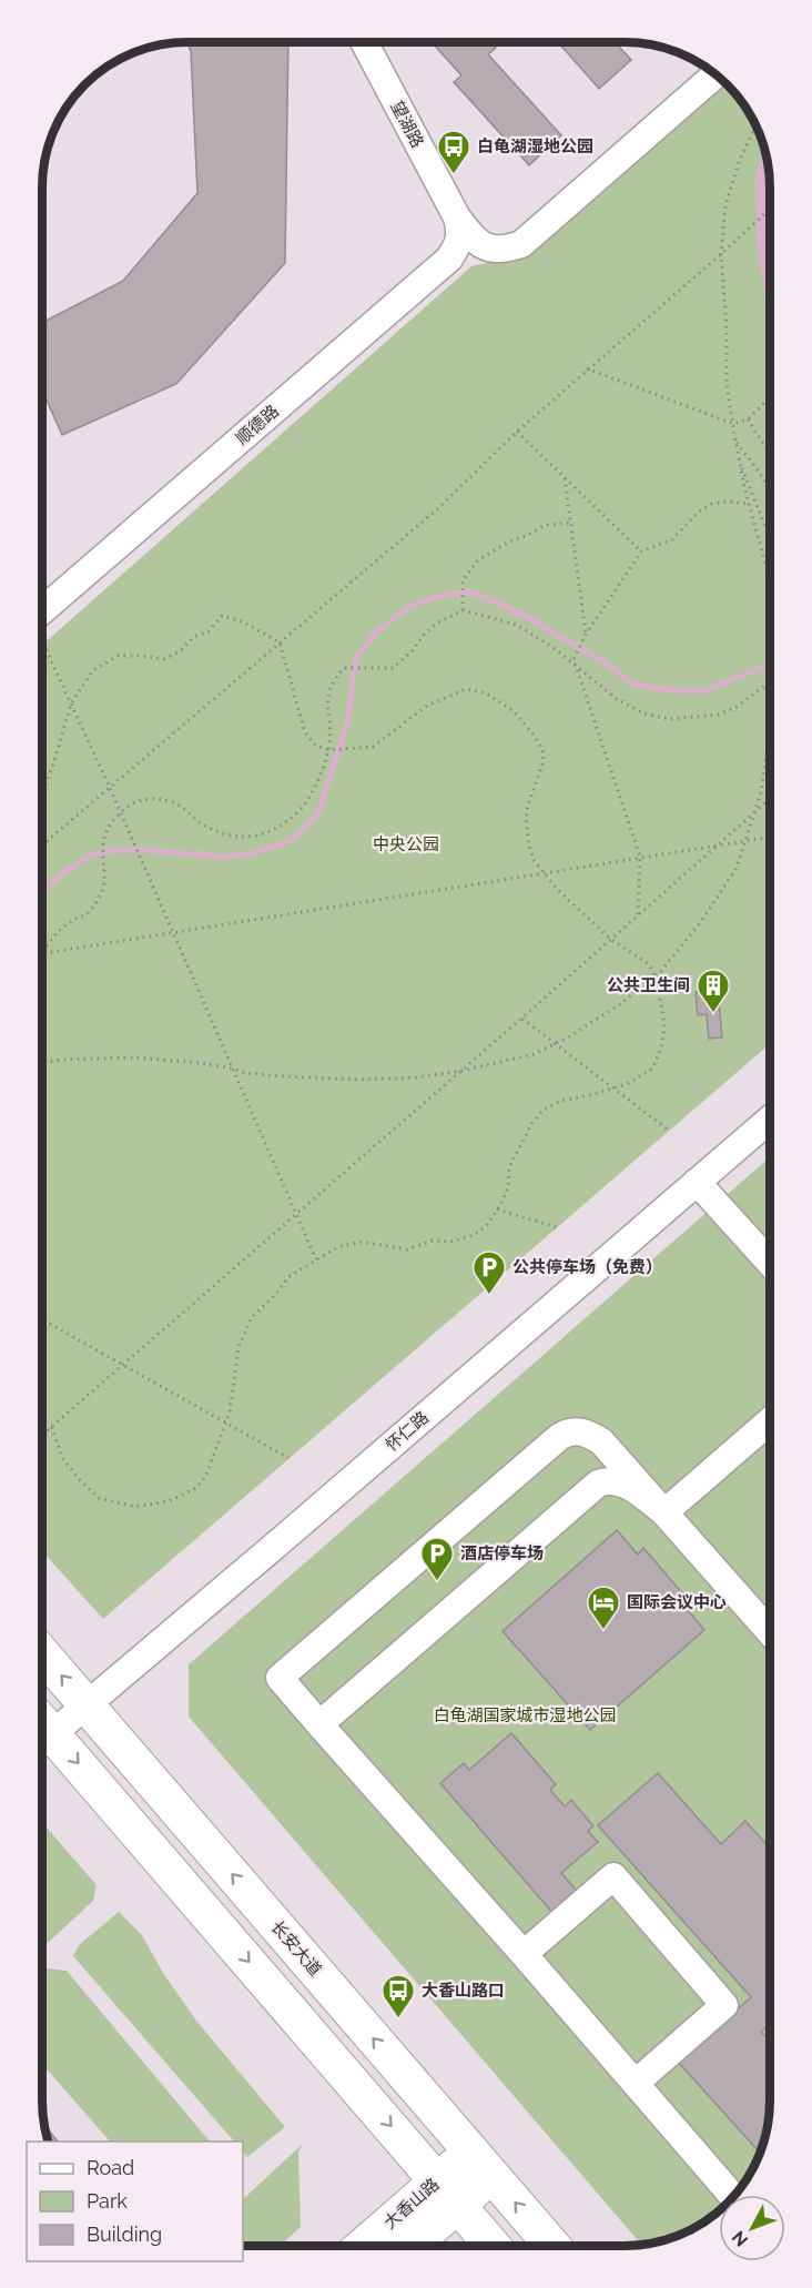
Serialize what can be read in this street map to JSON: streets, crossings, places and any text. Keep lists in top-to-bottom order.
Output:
{
  "streets": {
    "main road": ["长安大道", "大香山路"],
    "street": ["望湖路", "顺德路", "怀仁路"]
  },
  "crossings": [
    ["望湖路", "顺德路"],
    ["怀仁路", "长安大道"],
    ["长安大道", "大香山路"]
  ],
  "parks": ["中央公园", "白龟湖国家城市湿地公园"],
  "places": {
    "bus stop": ["白龟湖湿地公园", "大香山路口"],
    "building": ["公共卫生间"],
    "parking": ["公共停车场（免费）", "酒店停车场"],
    "hotel": ["国际会议中心"]
  },
  "legend": ["Road", "Park", "Building"],
  "north": "bottom left"
}
